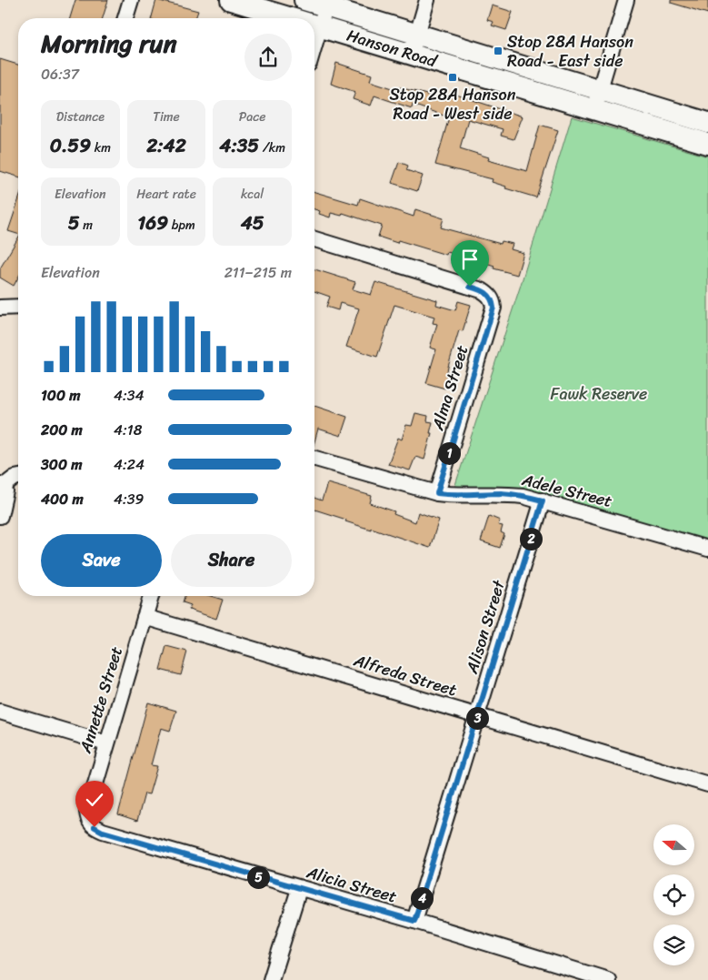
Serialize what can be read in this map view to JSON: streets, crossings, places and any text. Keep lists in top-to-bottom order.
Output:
{
  "streets": {
    "main road": ["Hanson Road"],
    "street": [
      "Alma Street",
      "Adele Street",
      "Alison Street",
      "Alfreda Street",
      "Annette Street",
      "Alicia Street"
    ]
  },
  "crossings": [
    ["Alma Street", "Adele Street"],
    ["Adele Street", "Alison Street"],
    ["Alison Street", "Alfreda Street"],
    ["Alison Street", "Alicia Street"],
    ["Alfreda Street", "Annette Street"],
    ["Annette Street", "Alicia Street"]
  ],
  "parks": ["Fawk Reserve"],
  "places": {
    "transit": ["Stop 28A Hanson Road - East side", "Stop 28A Hanson Road - West side"]
  },
  "north": "left",
  "page": {
    "heading": ["Morning run", "06:37"],
    "stats": [
      ["Distance", "0.59 km"],
      ["Time", "2:42"],
      ["Pace", "4:35 /km"],
      ["Elevation", "5 m"],
      ["Heart rate", "169 bpm"],
      ["kcal", "45"]
    ],
    "chart": ["Elevation", "211–215 m"],
    "list": [
      {
        "name": "100 m",
        "note": "4:34"
      },
      {
        "name": "200 m",
        "note": "4:18"
      },
      {
        "name": "300 m",
        "note": "4:24"
      },
      {
        "name": "400 m",
        "note": "4:39"
      }
    ],
    "pins": [
      "1",
      "2",
      "3",
      "5",
      "4"
    ],
    "buttons": ["Save", "Share"]
  }
}
